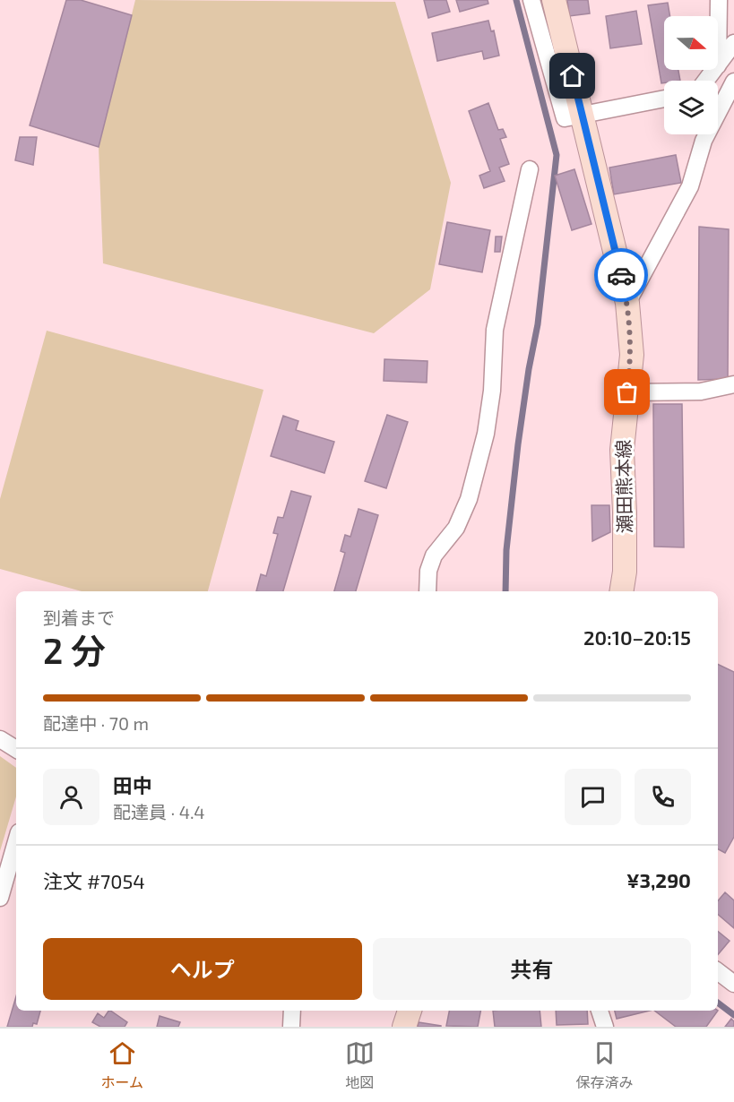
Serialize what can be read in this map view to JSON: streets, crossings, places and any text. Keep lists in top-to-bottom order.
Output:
{
  "streets": {
    "main road": ["瀬田熊本線"]
  },
  "north": "right",
  "page": {
    "heading": ["2 分", "到着まで", "20:10–20:15"],
    "panel": [
      "田中",
      "配達員 · 4.4",
      "注文 #7054",
      "¥3,290"
    ],
    "bar": "配達中 · 70 m",
    "buttons": ["ヘルプ", "共有"],
    "tabs": ["ホーム", "地図", "保存済み"]
  }
}
